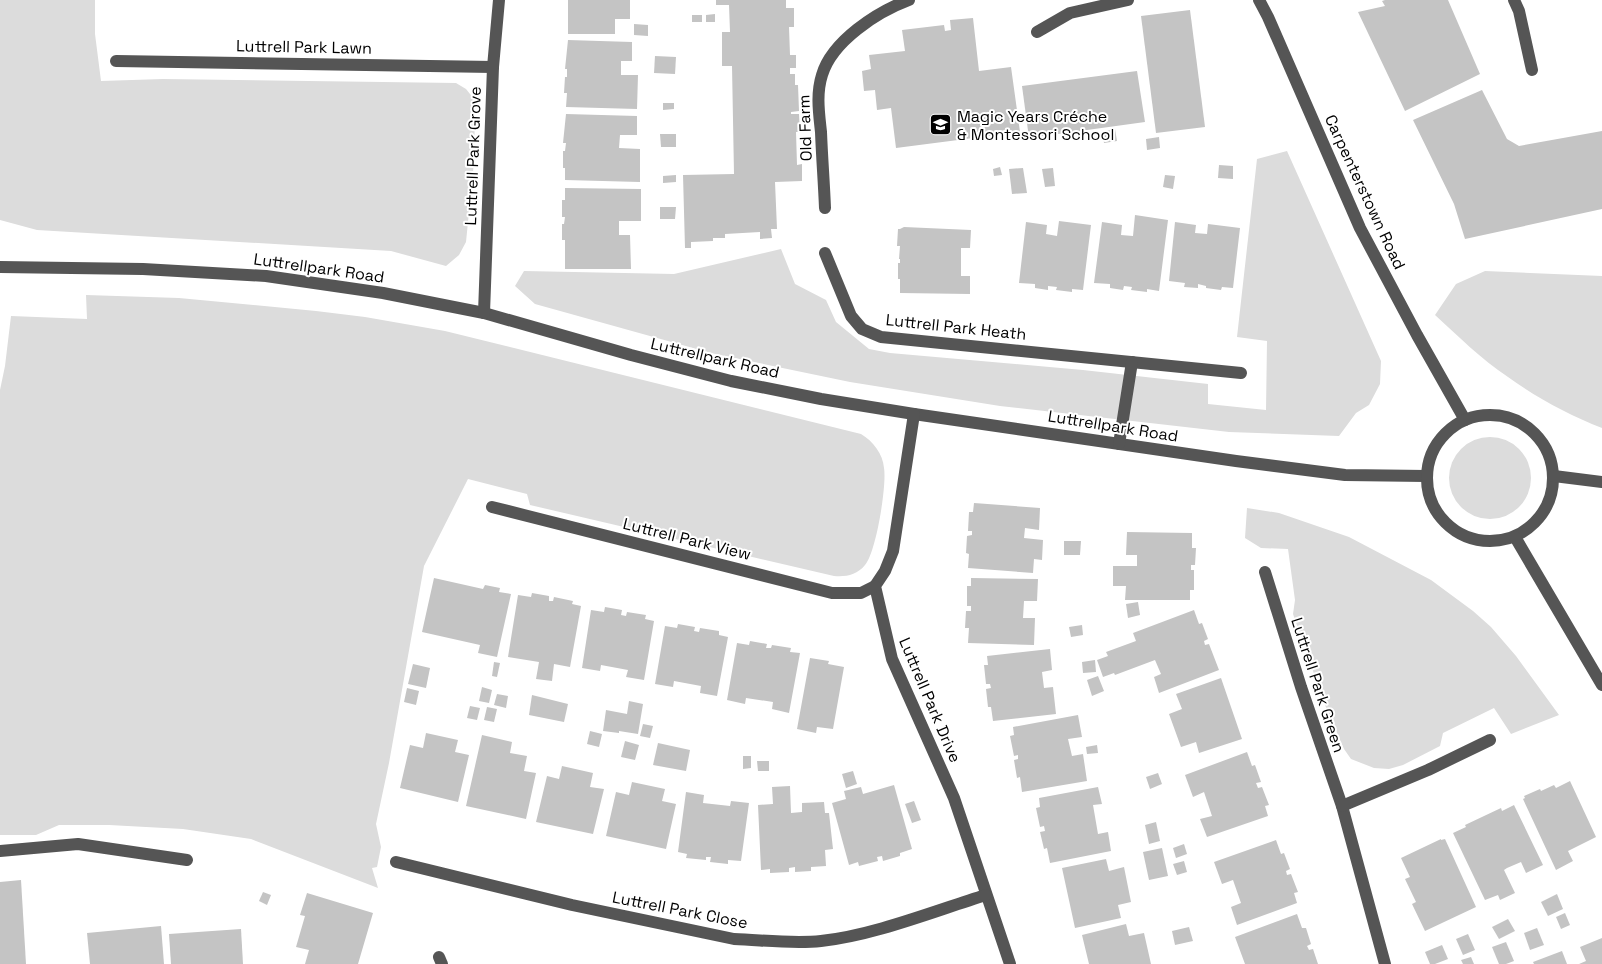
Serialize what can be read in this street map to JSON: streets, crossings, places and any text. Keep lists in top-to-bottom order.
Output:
{
  "streets": {
    "street": [
      "Luttrell Park Lawn",
      "Old Farm",
      "Luttrell Park Grove",
      "Carpenterstown Road",
      "Luttrellpark Road",
      "Luttrell Park Heath",
      "Luttrell Park View",
      "Luttrell Park Green",
      "Luttrell Park Drive",
      "Luttrell Park Close"
    ]
  },
  "crossings": [
    ["Luttrell Park Lawn", "Luttrell Park Grove"],
    ["Luttrell Park Grove", "Luttrellpark Road"],
    ["Carpenterstown Road", "Luttrellpark Road"],
    ["Luttrell Park View", "Luttrell Park Drive"],
    ["Luttrell Park Drive", "Luttrell Park Close"]
  ],
  "places": {
    "school or university": ["Magic Years Créche & Montessori School"]
  }
}
